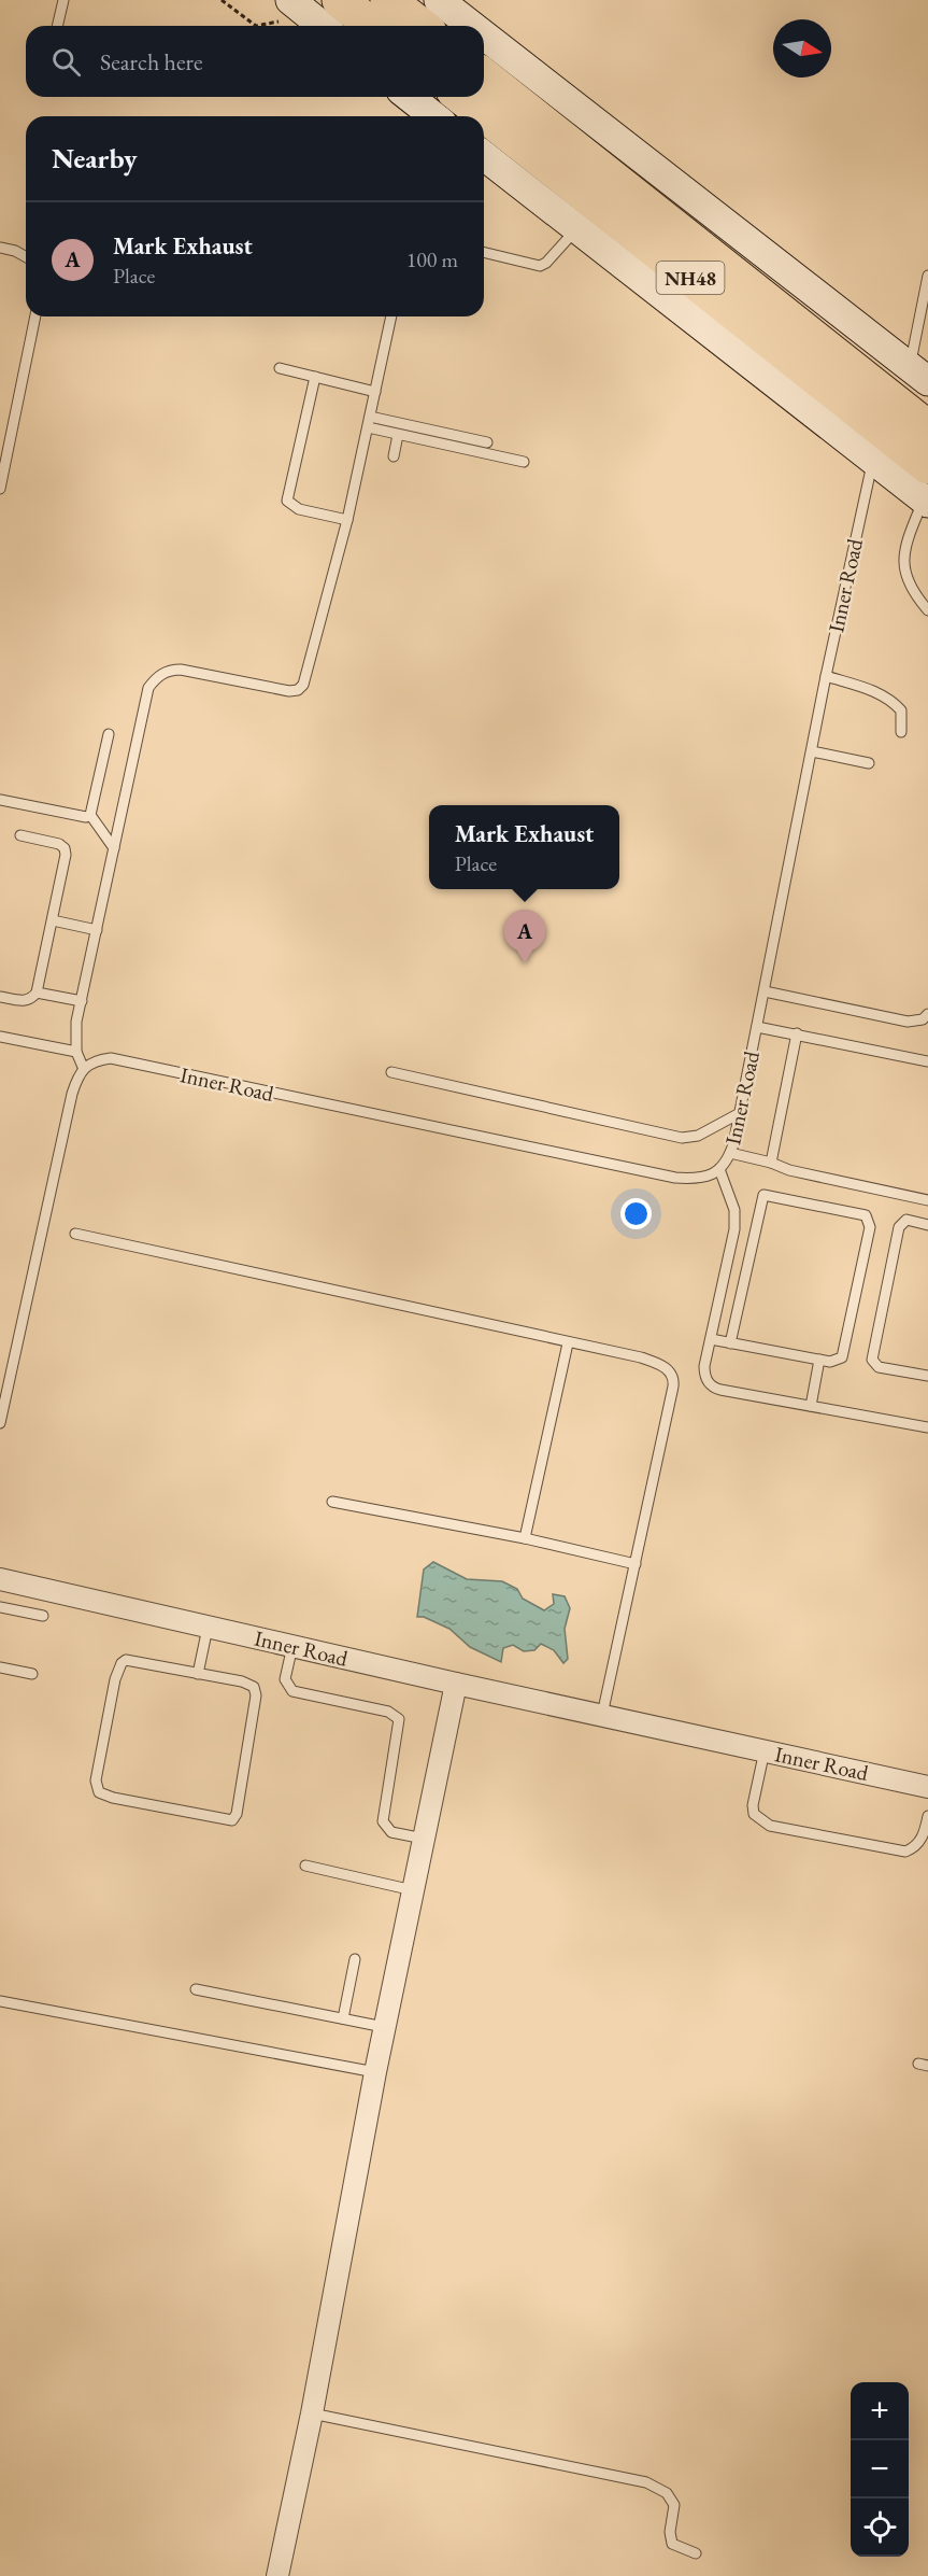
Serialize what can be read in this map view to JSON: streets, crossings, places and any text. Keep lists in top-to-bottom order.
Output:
{
  "streets": {
    "highway": ["NH48"],
    "street": ["Inner Road"]
  },
  "north": "right",
  "page": {
    "search": "Search here",
    "heading": "Nearby",
    "list": [
      {
        "mark": "A",
        "name": "Mark Exhaust",
        "note": "Place",
        "value": "100 m"
      }
    ],
    "popup": ["Mark Exhaust", "Place"],
    "pins": "A",
    "map_buttons": ["+", "−"]
  }
}
